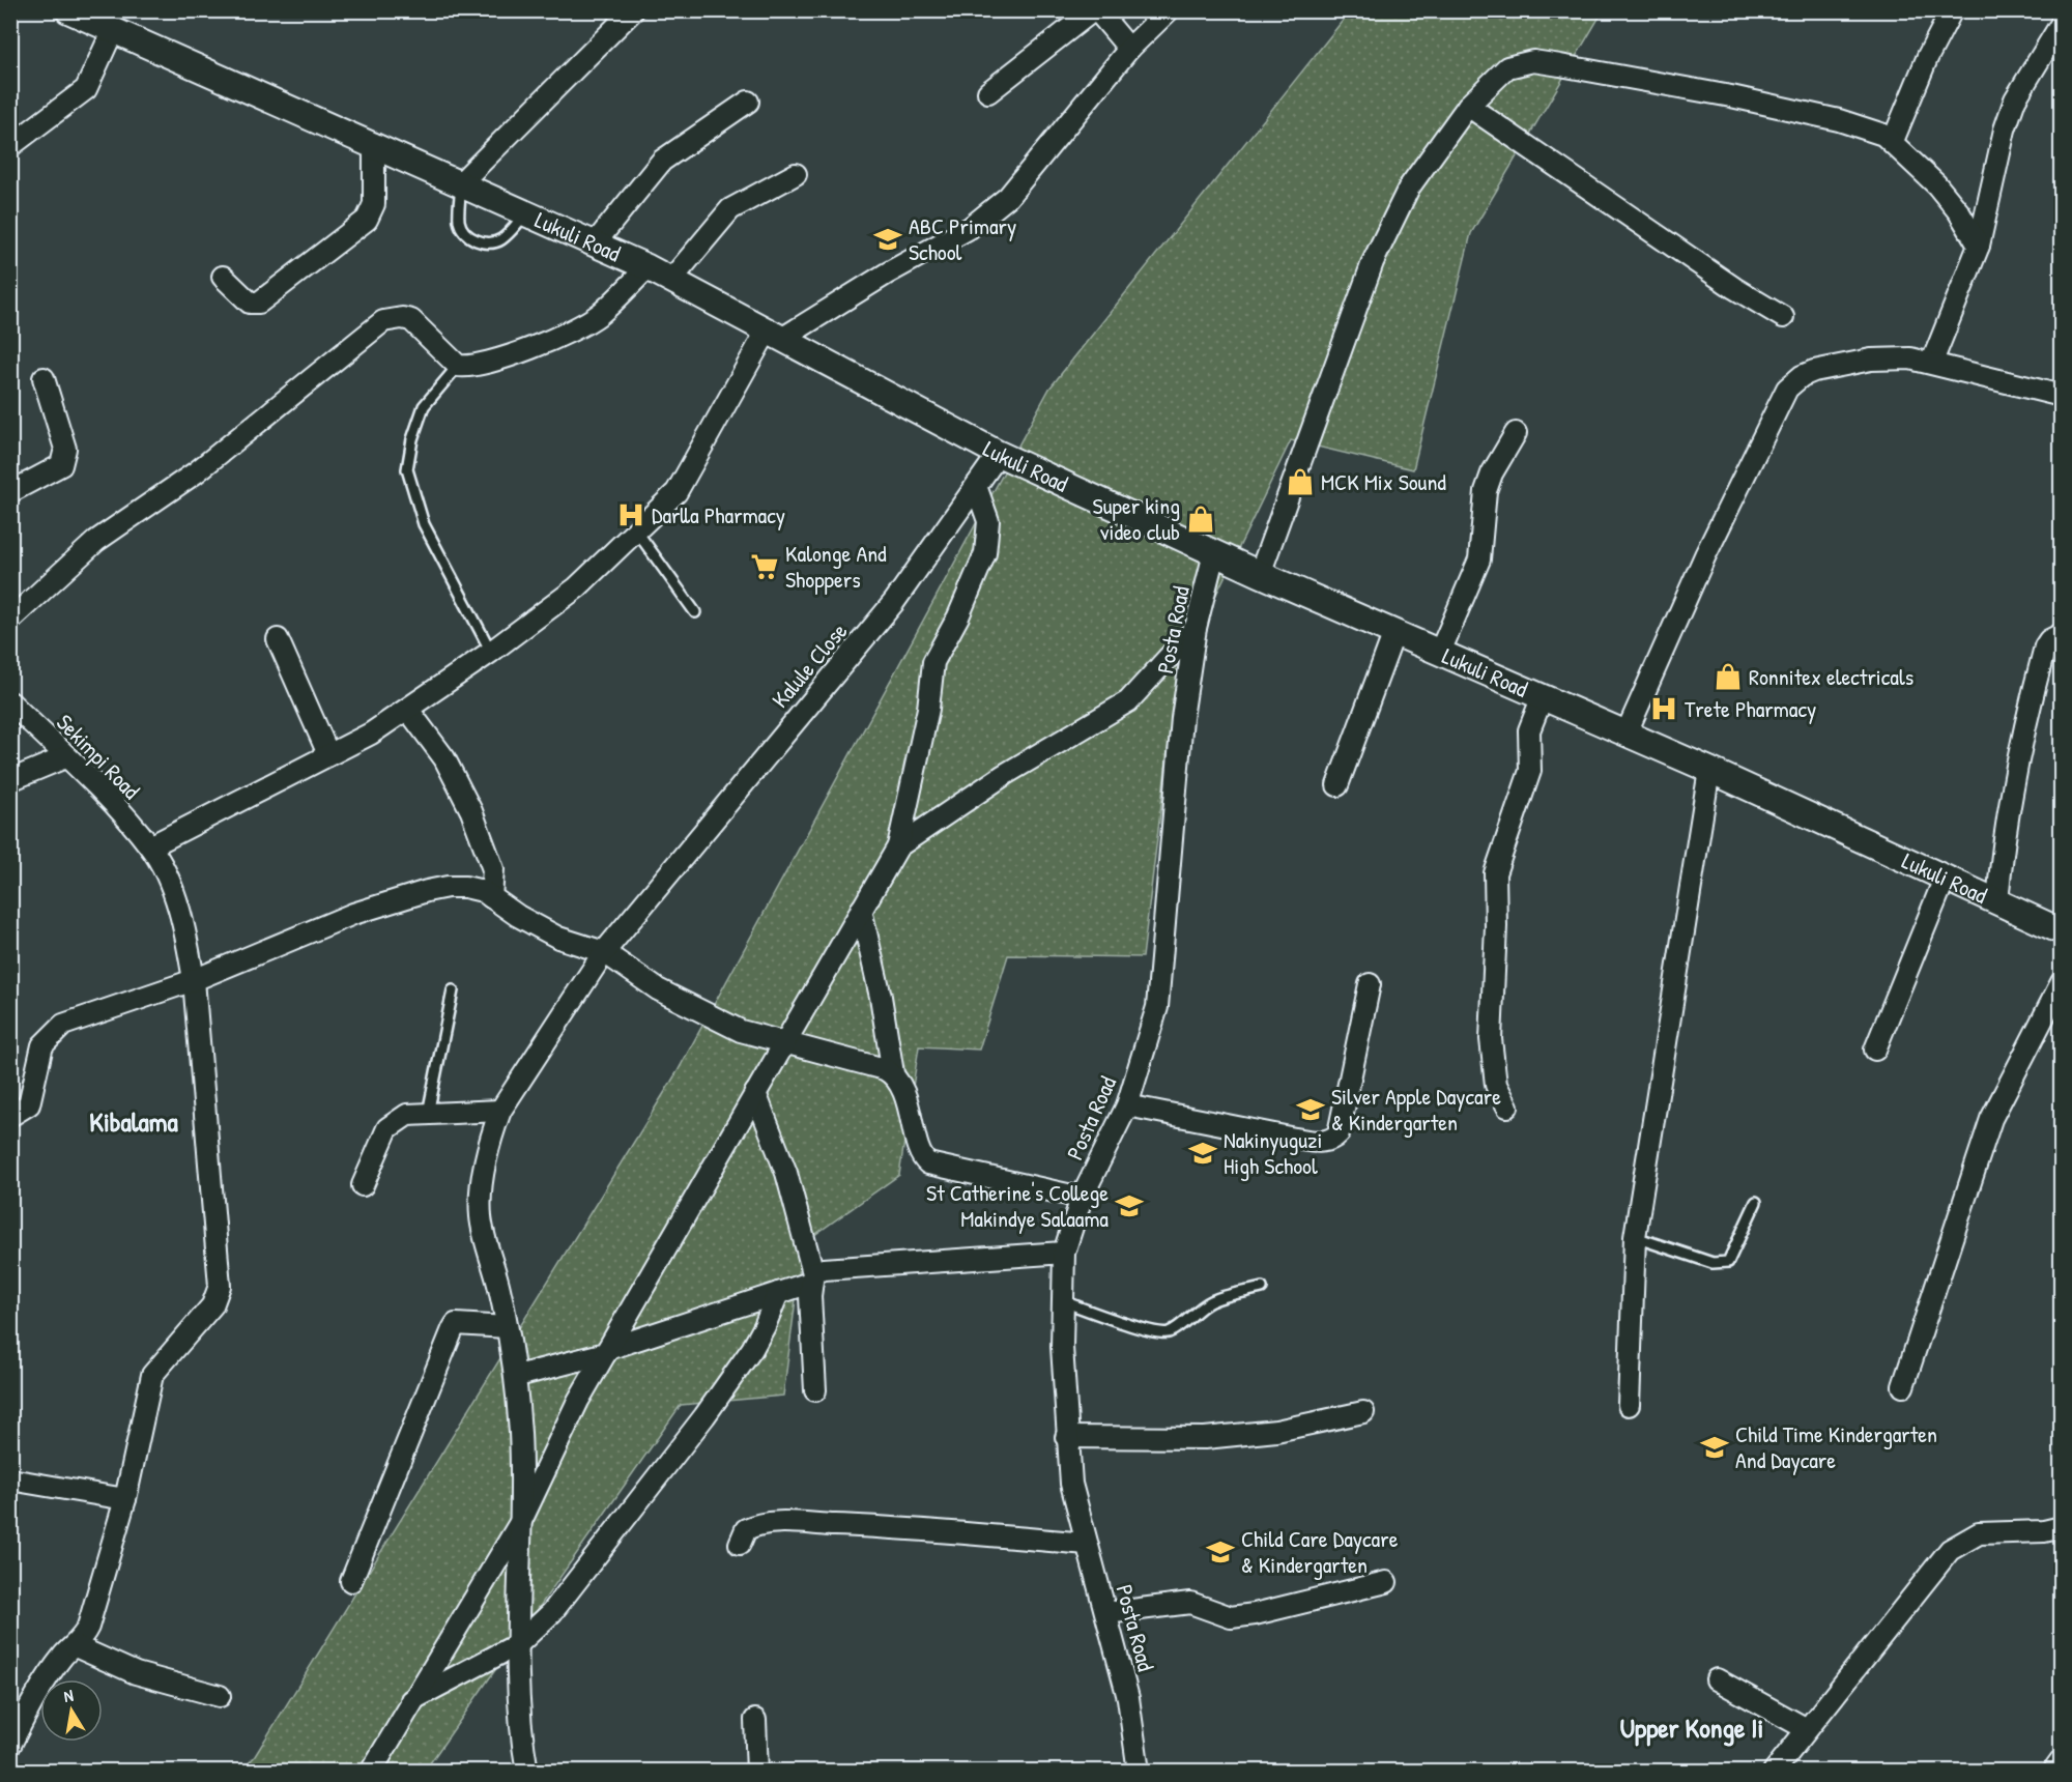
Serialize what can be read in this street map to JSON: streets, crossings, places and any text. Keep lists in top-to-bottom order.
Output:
{
  "streets": {
    "street": [
      "Lukuli Road",
      "Posta Road",
      "Kalule Close",
      "Sekimpi Road"
    ]
  },
  "crossings": [
    ["Lukuli Road", "Posta Road"],
    ["Lukuli Road", "Kalule Close"]
  ],
  "districts": ["Kibalama", "Upper Konge Ii"],
  "places": {
    "school or university": [
      "ABC Primary School",
      "Silver Apple Daycare & Kindergarten",
      "Nakinyuguzi High School",
      "St Catherine's College Makindye Salaama",
      "Child Time Kindergarten And Daycare",
      "Child Care Daycare & Kindergarten"
    ],
    "shop": ["MCK Mix Sound", "Super king video club", "Ronnitex electricals"],
    "hospital": ["Darlla Pharmacy", "Trete Pharmacy"],
    "supermarket": ["Kalonge And Shoppers"]
  },
  "north": "top"
}
